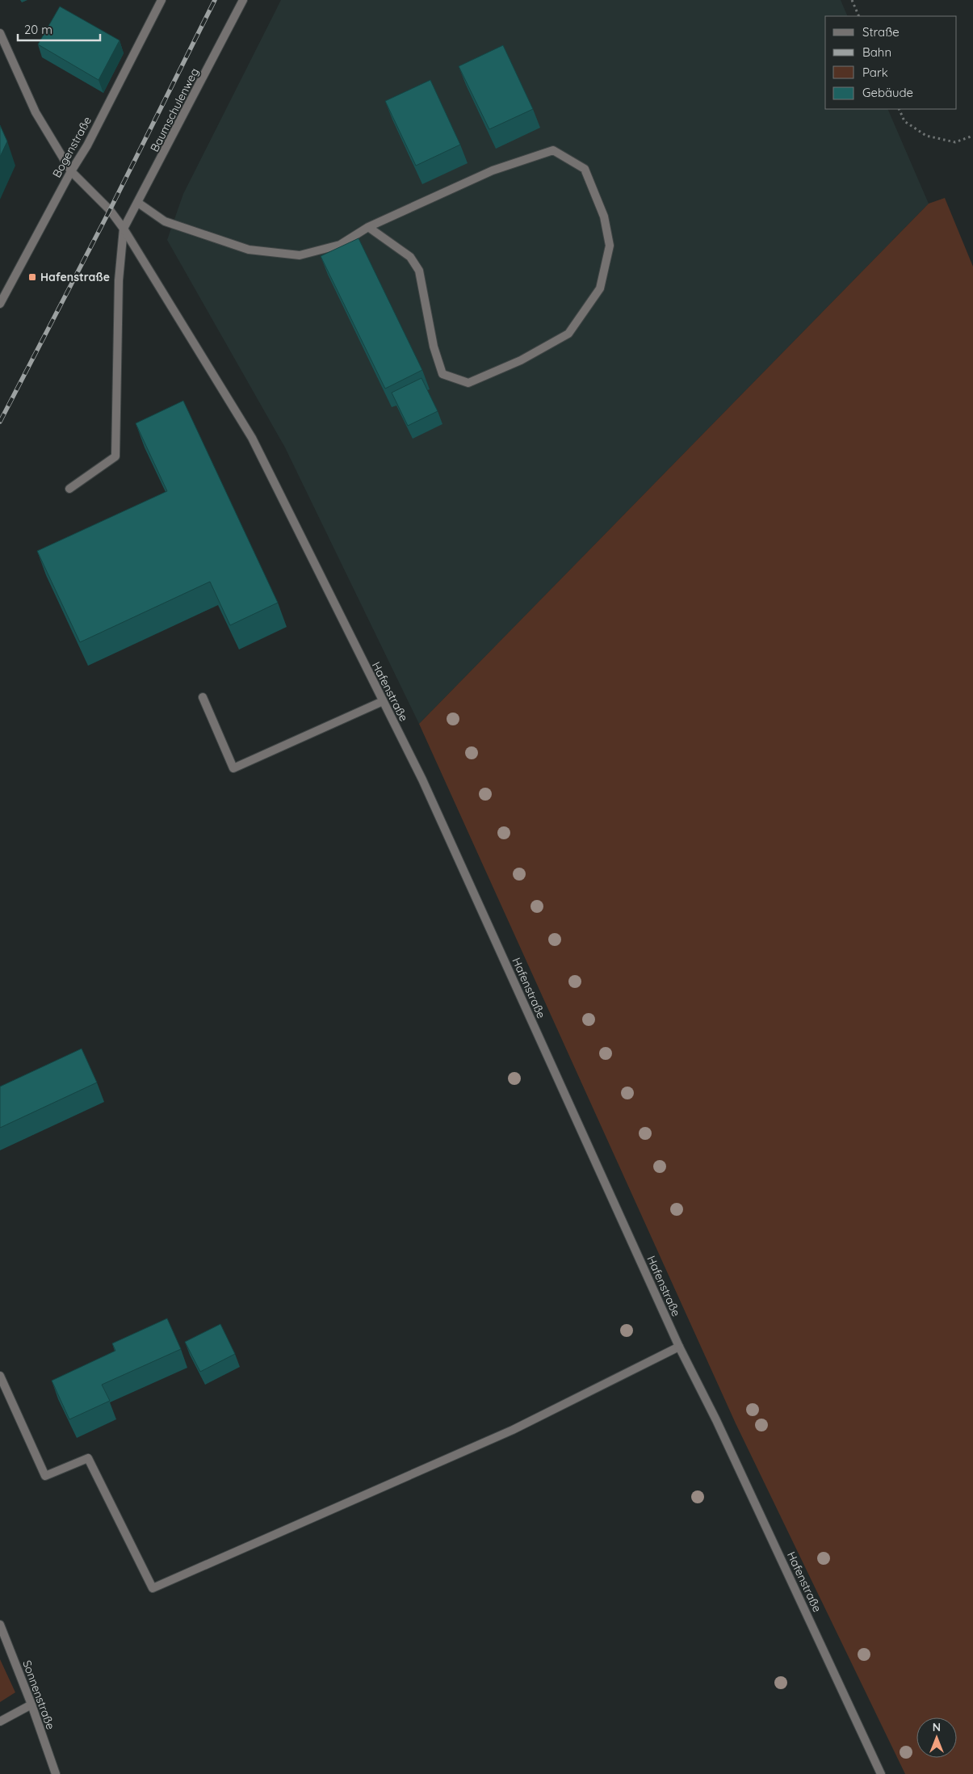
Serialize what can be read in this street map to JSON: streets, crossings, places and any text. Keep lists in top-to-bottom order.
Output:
{
  "streets": {
    "street": [
      "Baumschulenweg",
      "Bogenstraße",
      "Hafenstraße",
      "Sonnenstraße"
    ]
  },
  "crossings": [
    ["Baumschulenweg", "Hafenstraße"],
    ["Bogenstraße", "Hafenstraße"]
  ],
  "places": {
    "transit": ["Hafenstraße"]
  },
  "legend": [
    "Straße",
    "Bahn",
    "Park",
    "Gebäude"
  ],
  "scale_bar": "20 m",
  "north": "top"
}
